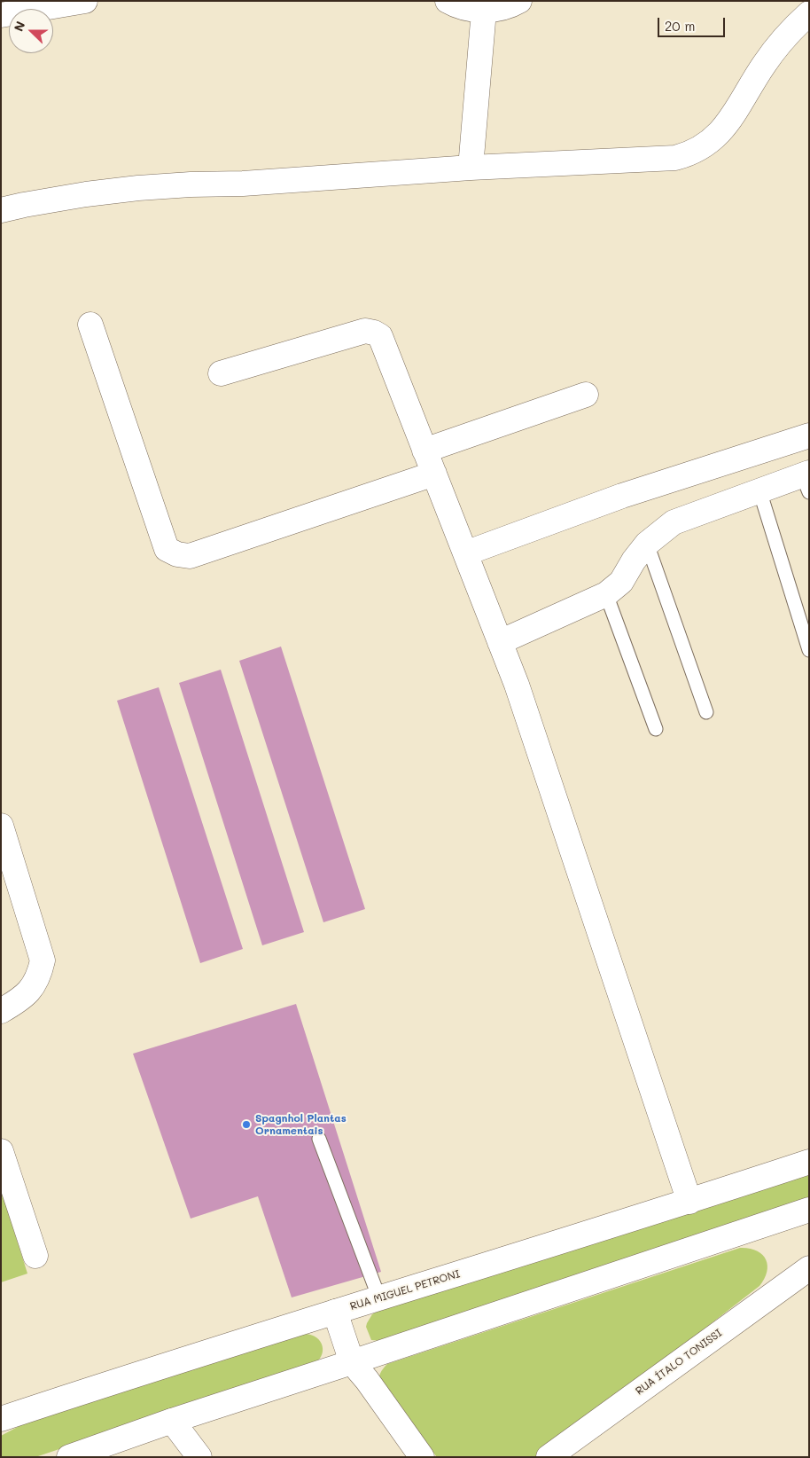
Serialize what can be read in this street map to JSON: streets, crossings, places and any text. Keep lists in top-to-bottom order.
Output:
{
  "streets": {
    "street": ["RUA MIGUEL PETRONI", "RUA ÍTALO TONISSI"]
  },
  "places": ["Spagnhol Plantas Ornamentais"],
  "scale_bar": "20 m",
  "north": "left"
}
